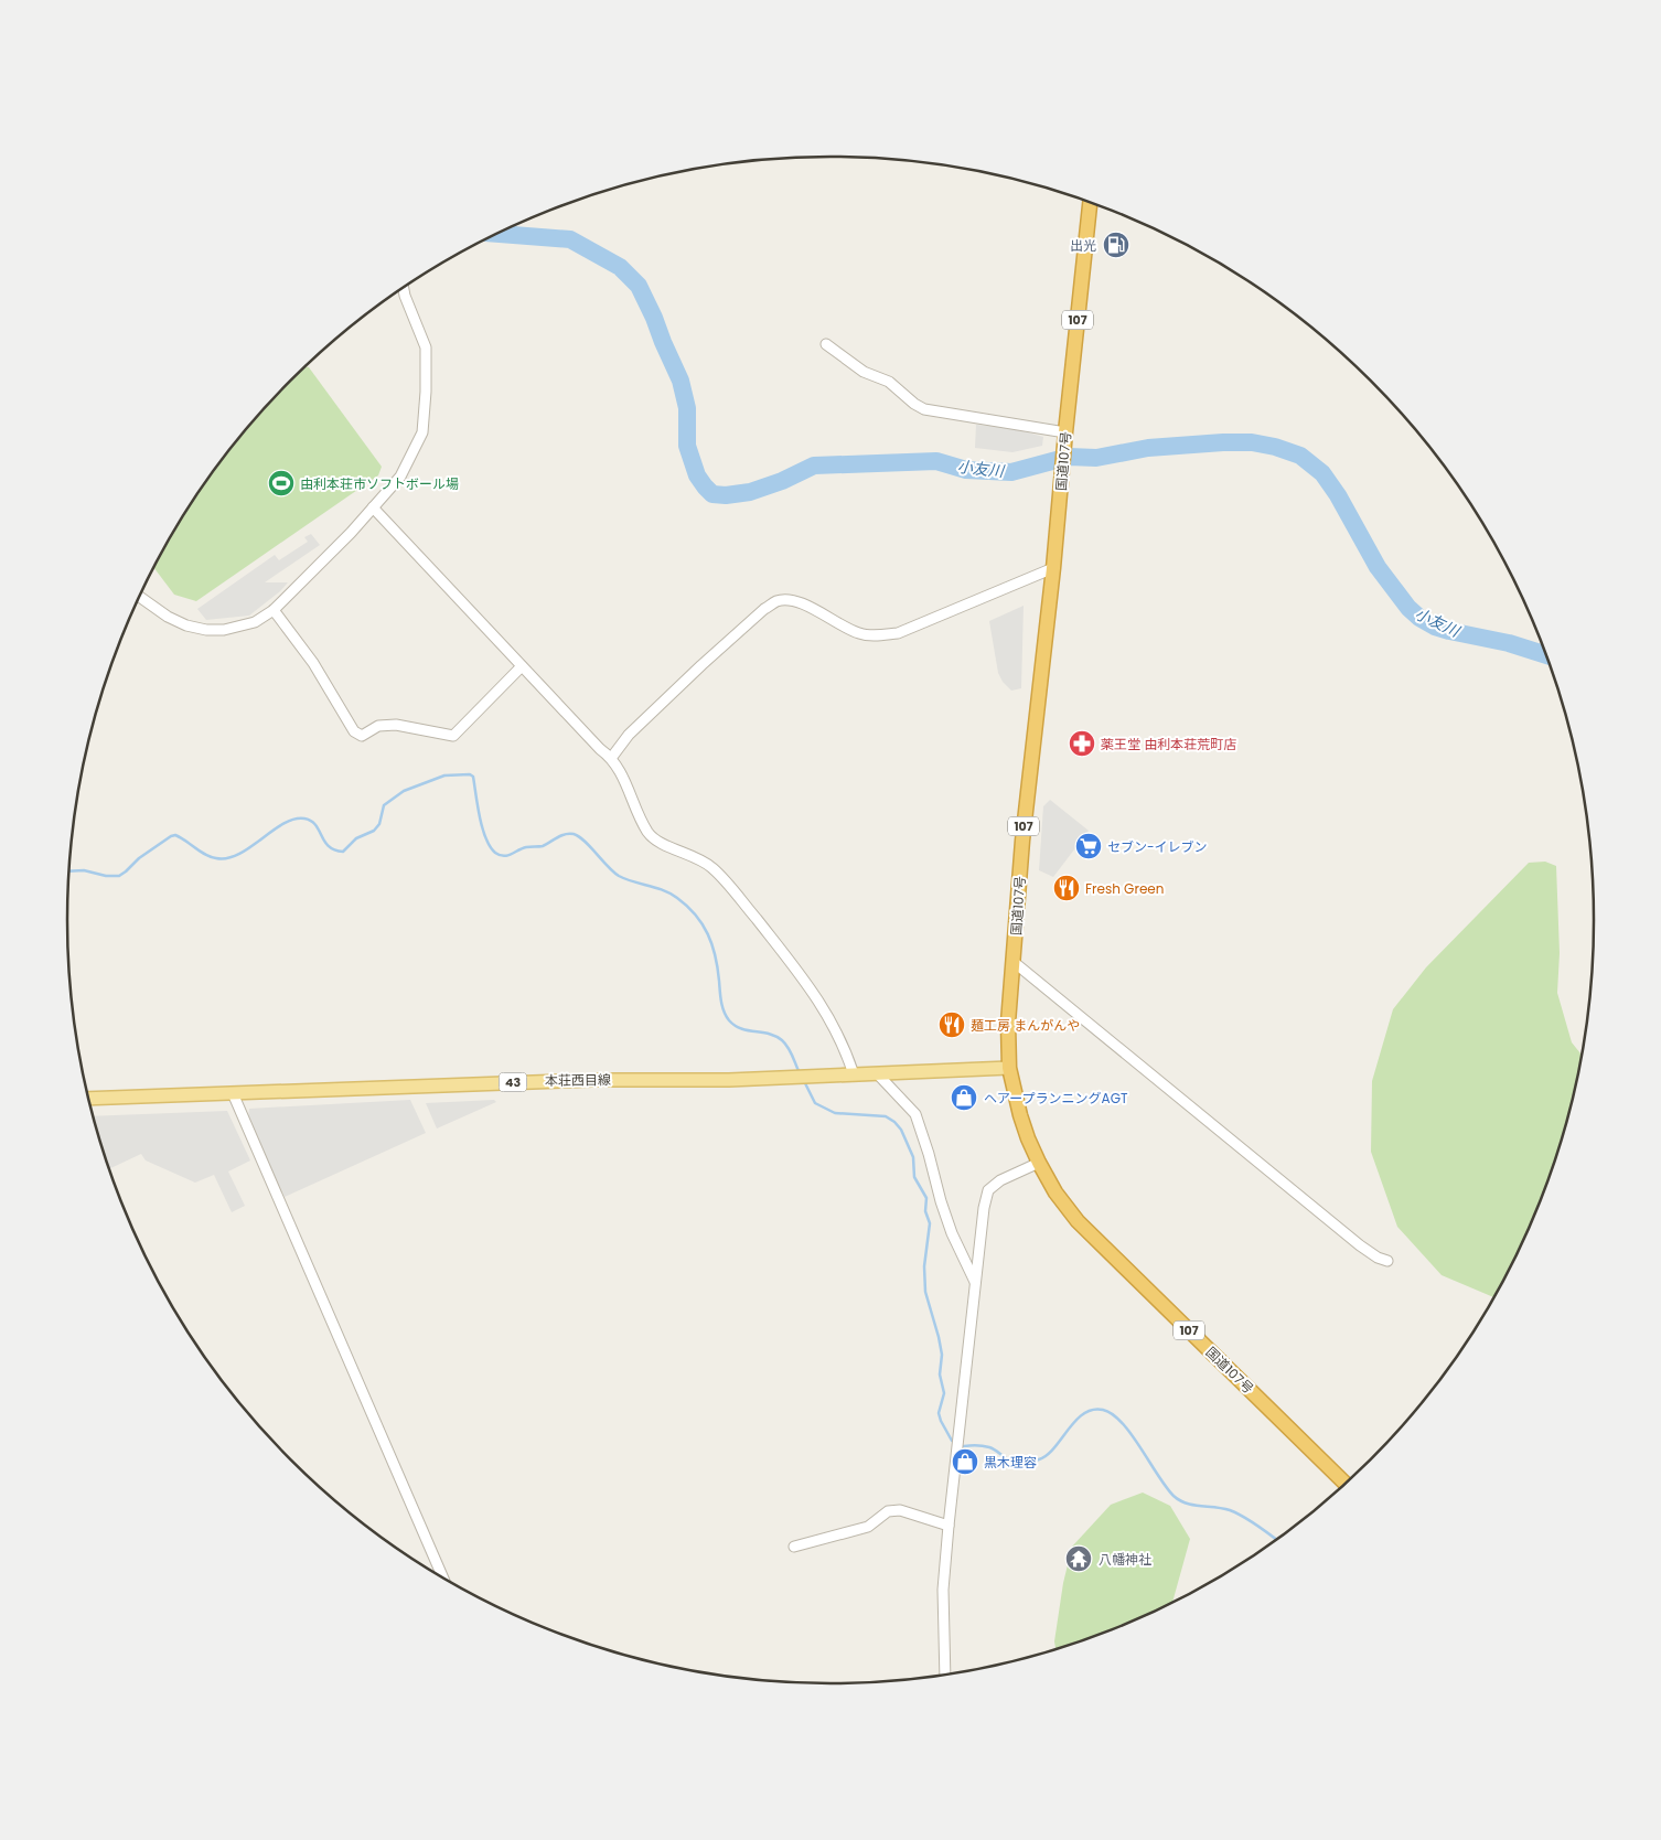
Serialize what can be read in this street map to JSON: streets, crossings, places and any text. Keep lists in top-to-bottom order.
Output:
{
  "streets": {
    "highway": ["107", "国道107号"],
    "main road": ["本荘西目線", "43"]
  },
  "crossings": [
    ["国道107号", "本荘西目線"]
  ],
  "water": ["小友川"],
  "places": {
    "fuel station": ["出光"],
    "sports": ["由利本荘市ソフトボール場"],
    "pharmacy": ["薬王堂 由利本荘荒町店"],
    "supermarket": ["セブン-イレブン"],
    "restaurant": ["Fresh Green", "麺工房 まんがんや"],
    "shop": ["ヘアープランニングAGT", "黒木理容"],
    "temple": ["八幡神社"]
  }
}
